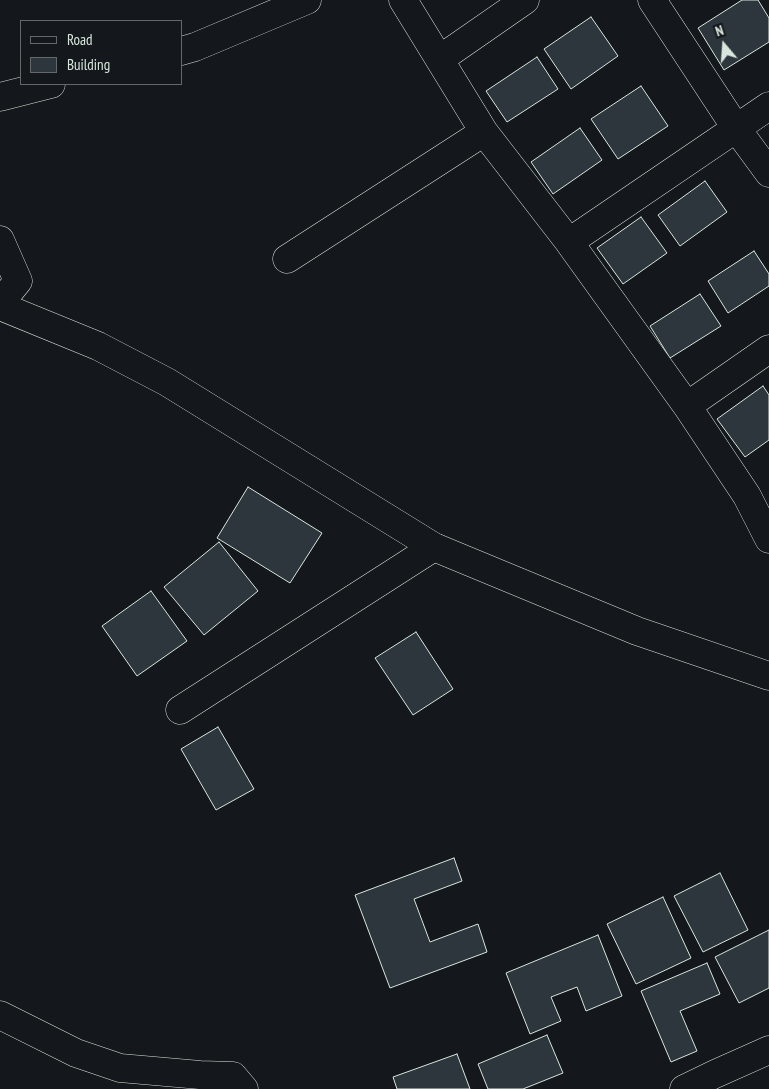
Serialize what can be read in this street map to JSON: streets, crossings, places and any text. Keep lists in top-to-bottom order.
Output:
{
  "legend": ["Road", "Building"],
  "north": "top"
}
